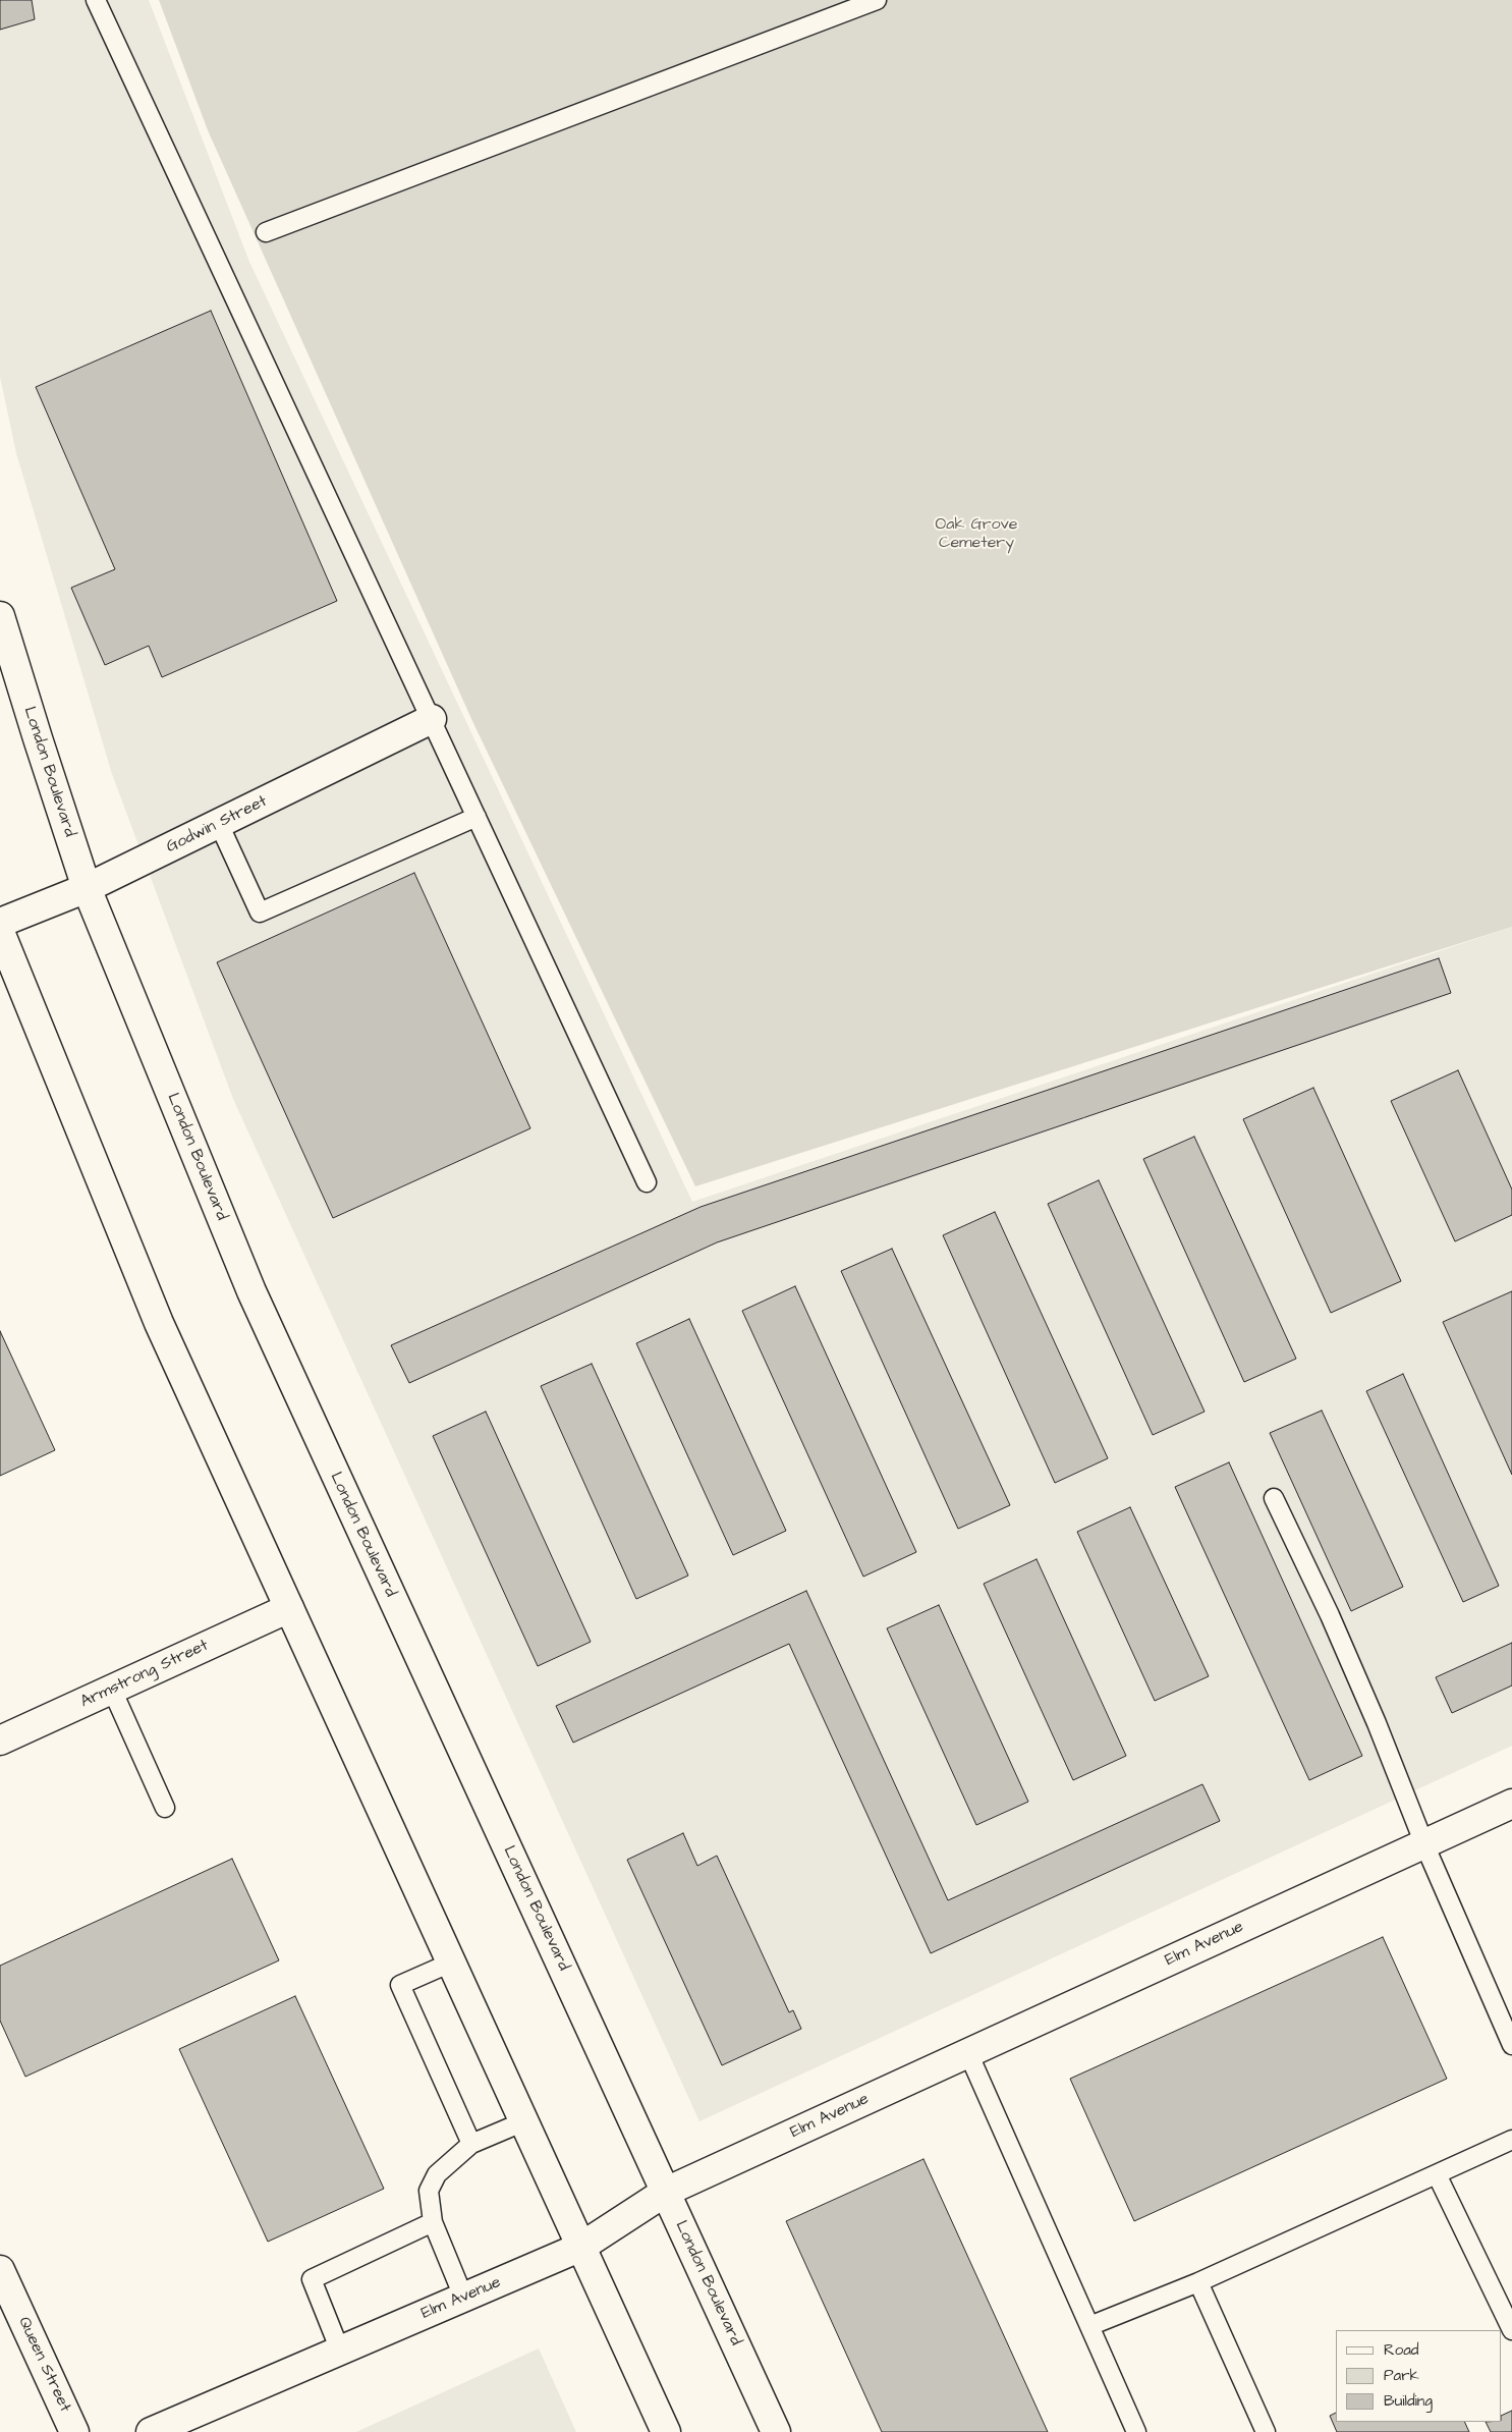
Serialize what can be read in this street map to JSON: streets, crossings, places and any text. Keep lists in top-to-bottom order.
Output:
{
  "streets": {
    "main road": [
      "London Boulevard",
      "Godwin Street",
      "Armstrong Street",
      "Elm Avenue",
      "Queen Street"
    ]
  },
  "crossings": [
    ["London Boulevard", "Godwin Street"],
    ["London Boulevard", "Elm Avenue"]
  ],
  "parks": ["Oak Grove Cemetery"],
  "legend": ["Road", "Park", "Building"]
}
